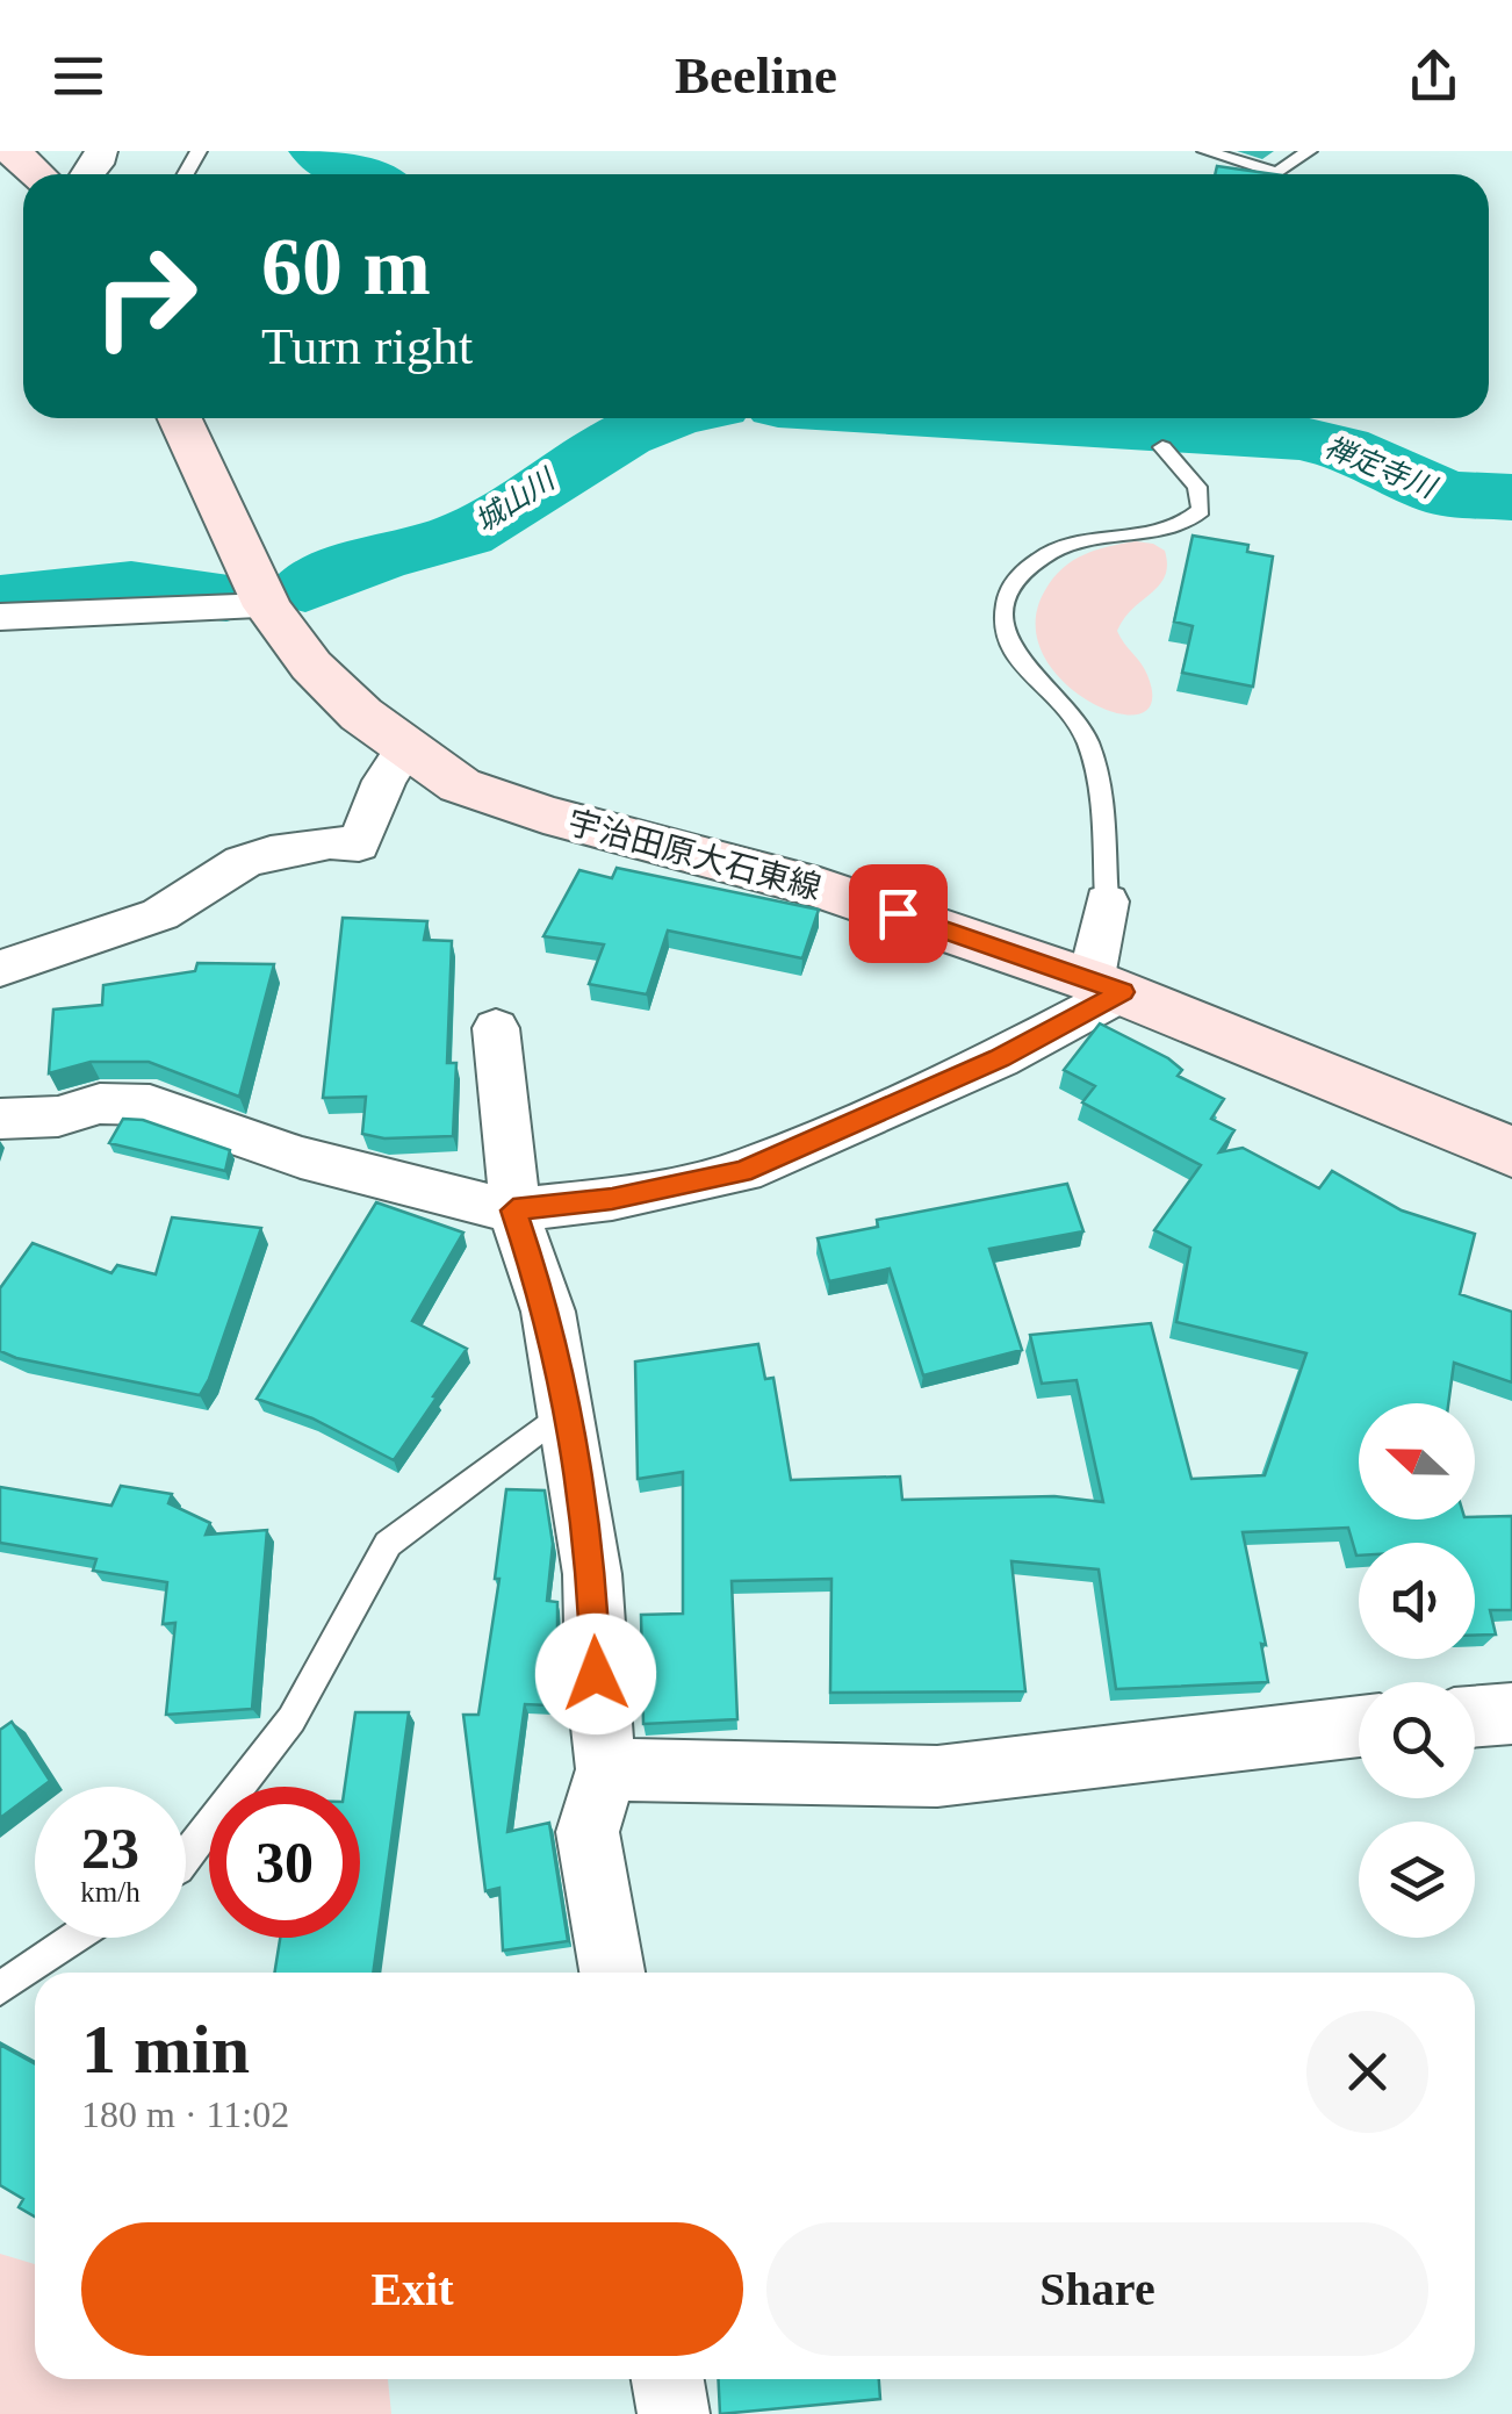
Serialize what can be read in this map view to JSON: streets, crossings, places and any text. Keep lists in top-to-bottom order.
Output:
{
  "streets": {
    "main road": ["宇治田原大石東線"]
  },
  "water": ["禅定寺川", "城山川"],
  "north": "left",
  "page": {
    "header": "Beeline",
    "turn": ["60 m", "Turn right"],
    "speed": "23 km/h",
    "limit": "30",
    "heading": ["1 min", "180 m · 11:02"],
    "buttons": ["Exit", "Share"]
  }
}
